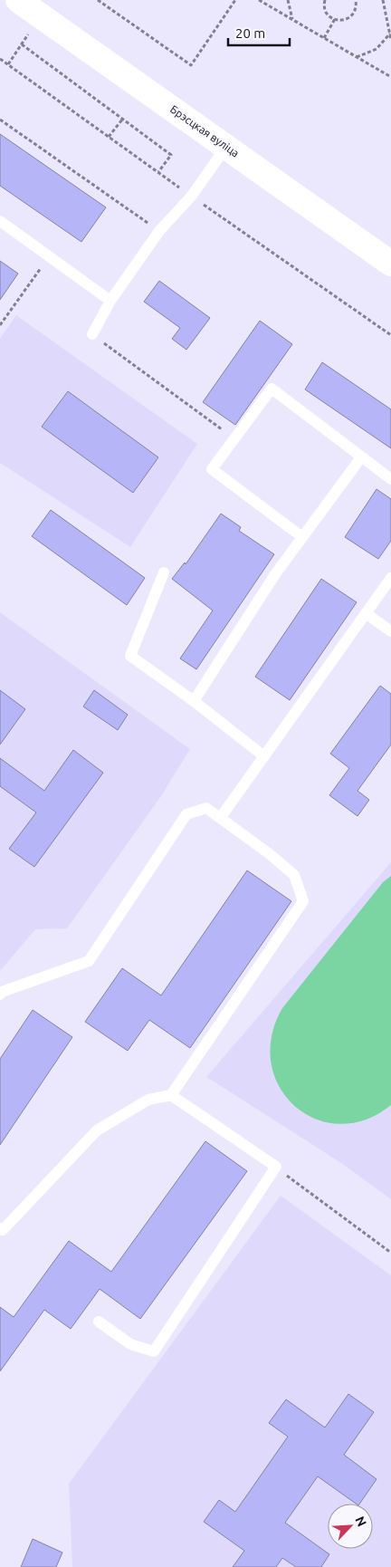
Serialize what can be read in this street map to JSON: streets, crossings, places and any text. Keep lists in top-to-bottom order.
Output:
{
  "streets": {
    "main road": ["Брэсцкая вуліца"]
  },
  "scale_bar": "20 m",
  "north": "top right"
}
